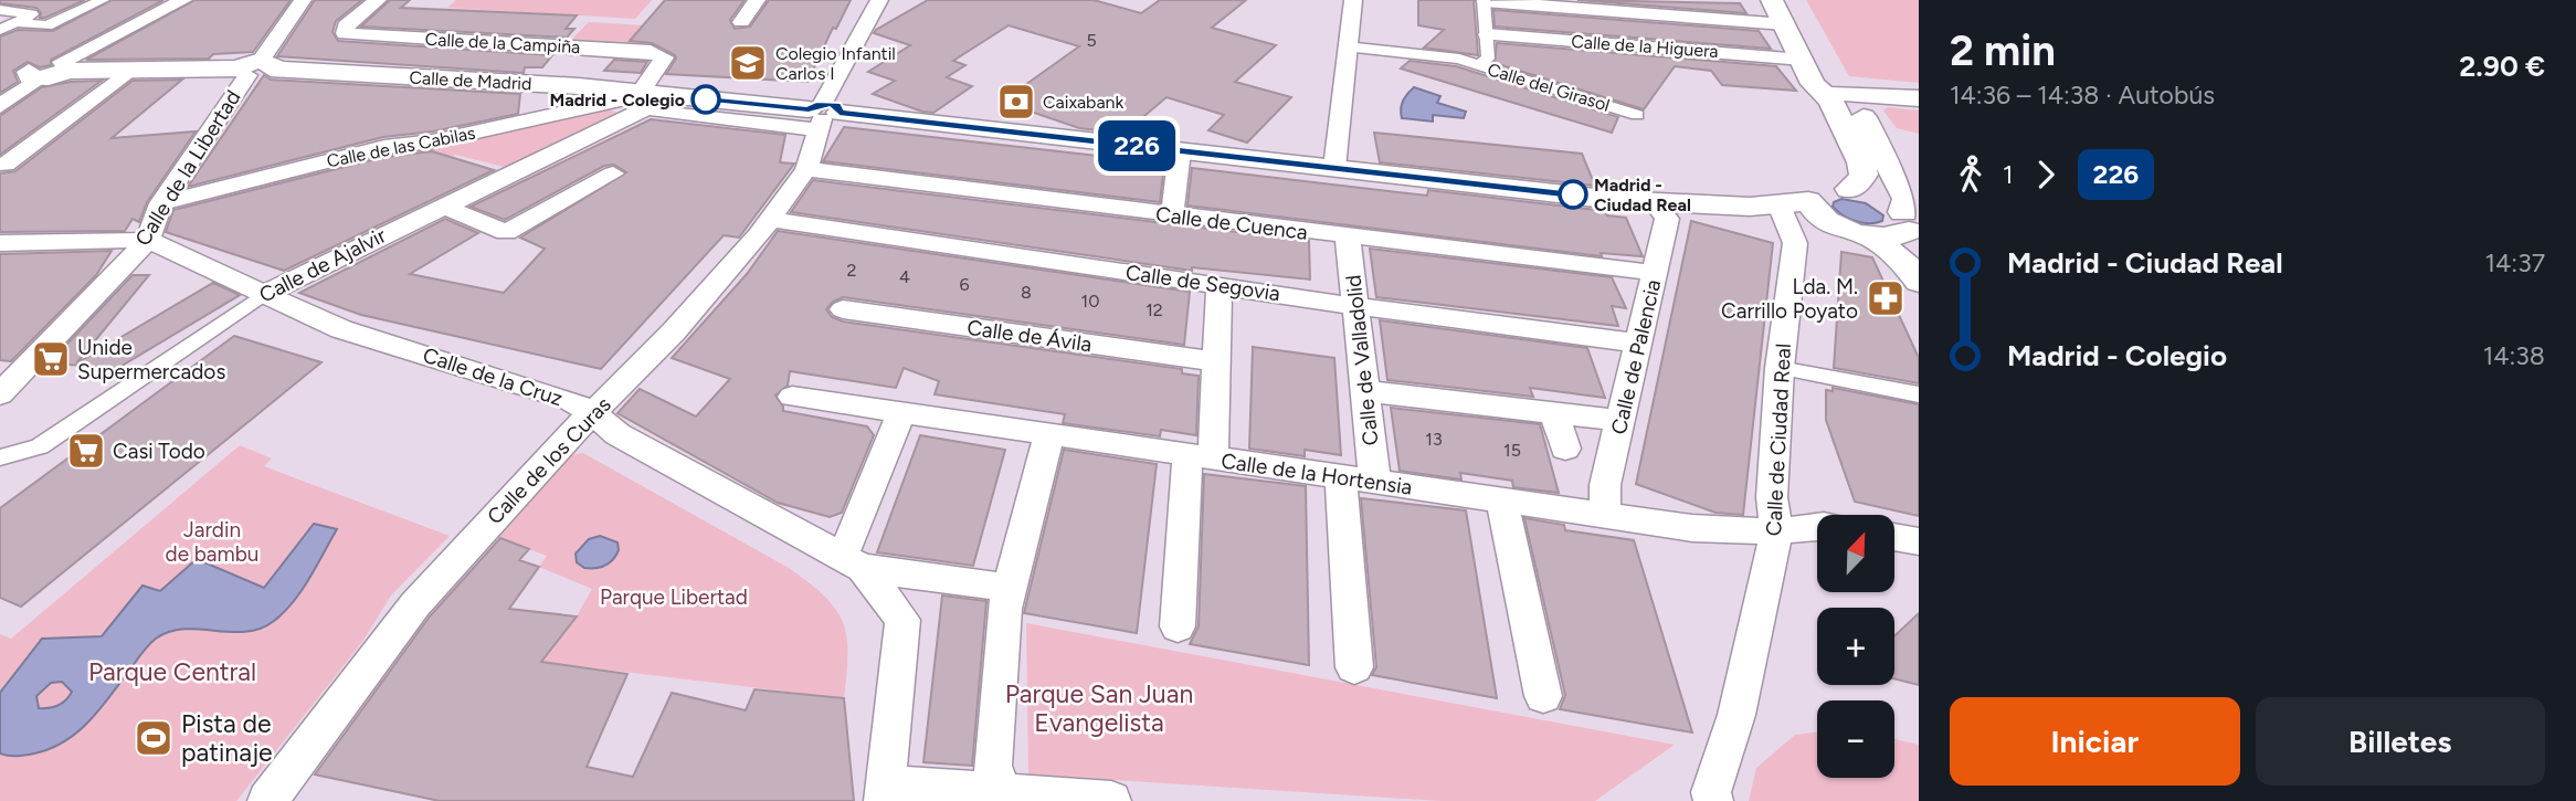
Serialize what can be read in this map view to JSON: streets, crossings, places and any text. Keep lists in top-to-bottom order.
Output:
{
  "streets": {
    "street": [
      "Calle de la Campiña",
      "Calle de la Higuera",
      "Calle de Madrid",
      "Calle del Girasol",
      "Calle de las Cabilas",
      "Calle de la Libertad",
      "Calle de Cuenca",
      "Calle de Ajalvir",
      "Calle de Segovia",
      "Calle de Ávila",
      "Calle de Palencia",
      "Calle de Valladolid",
      "Calle de la Cruz",
      "Calle de Ciudad Real",
      "Calle de los Curas",
      "Calle de la Hortensia"
    ]
  },
  "crossings": [
    ["Calle de la Campiña", "Calle de Madrid"],
    ["Calle de la Campiña", "Calle de las Cabilas"],
    ["Calle de la Campiña", "Calle de Ajalvir"],
    ["Calle de Madrid", "Calle de las Cabilas"],
    ["Calle de Madrid", "Calle de la Libertad"],
    ["Calle de Madrid", "Calle de Ajalvir"],
    ["Calle de Madrid", "Calle de Palencia"],
    ["Calle de Madrid", "Calle de Ciudad Real"],
    ["Calle de Madrid", "Calle de los Curas"],
    ["Calle de las Cabilas", "Calle de la Libertad"],
    ["Calle de las Cabilas", "Calle de Ajalvir"],
    ["Calle de la Libertad", "Calle de la Cruz"],
    ["Calle de Cuenca", "Calle de Palencia"],
    ["Calle de Cuenca", "Calle de Valladolid"],
    ["Calle de Cuenca", "Calle de los Curas"],
    ["Calle de Ajalvir", "Calle de la Cruz"],
    ["Calle de Segovia", "Calle de Palencia"],
    ["Calle de Segovia", "Calle de Valladolid"],
    ["Calle de Segovia", "Calle de los Curas"],
    ["Calle de Palencia", "Calle de la Hortensia"],
    ["Calle de Valladolid", "Calle de la Hortensia"],
    ["Calle de la Cruz", "Calle de los Curas"],
    ["Calle de Ciudad Real", "Calle de la Hortensia"]
  ],
  "parks": [
    "Jardin de bambu",
    "Parque Libertad",
    "Parque Central",
    "Parque San Juan Evangelista"
  ],
  "places": {
    "school or university": ["Colegio Infantil Carlos I"],
    "other": ["Madrid - Colegio", "Madrid - Ciudad Real"],
    "bank": ["Caixabank"],
    "pharmacy": ["Lda. M. Carrillo Poyato"],
    "supermarket": ["Unide Supermercados", "Casi Todo"],
    "sports": ["Pista de patinaje"]
  },
  "lines": ["bus line 226"],
  "house_numbers": [
    "5",
    "2",
    "4",
    "6",
    "8",
    "10",
    "12",
    "13",
    "15"
  ],
  "north": "top right",
  "page": {
    "on_map": "226",
    "heading": ["2 min", "14:36 – 14:38 · Autobús", "2.90 €"],
    "legs": ["1", "226"],
    "list": [
      {
        "name": "Madrid - Ciudad Real",
        "value": "14:37"
      },
      {
        "name": "Madrid - Colegio",
        "value": "14:38"
      }
    ],
    "map_buttons": ["+", "−"],
    "buttons": ["Iniciar", "Billetes"]
  }
}
